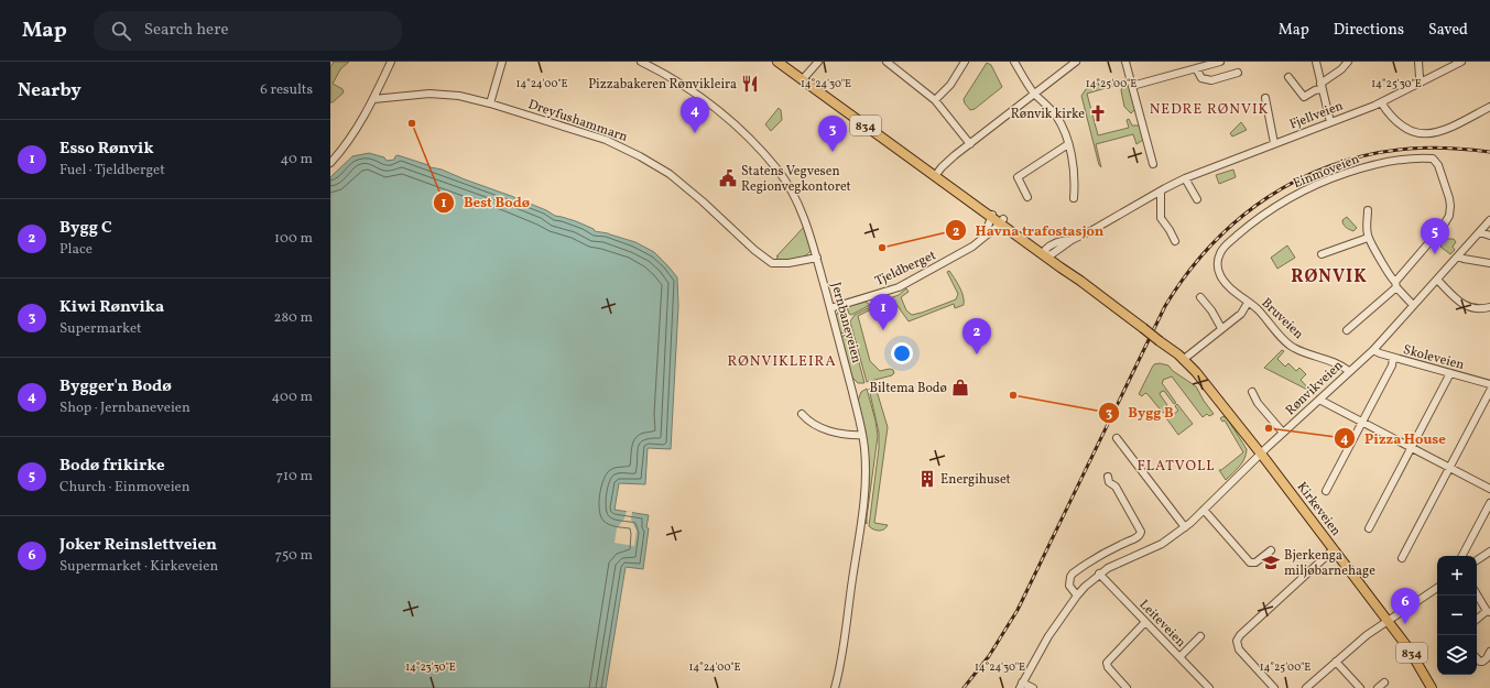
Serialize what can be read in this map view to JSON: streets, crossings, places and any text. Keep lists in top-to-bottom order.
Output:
{
  "streets": {
    "main road": ["834", "Kirkeveien"],
    "street": [
      "Fjellveien",
      "Dreyfushammarn",
      "Einmoveien",
      "Tjeldberget",
      "Bruveien",
      "Jernbaneveien",
      "Skoleveien",
      "Rønvikveien",
      "Leiteveien"
    ]
  },
  "crossings": [
    ["Fjellveien", "834"],
    ["Dreyfushammarn", "Jernbaneveien"],
    ["834", "Tjeldberget"],
    ["834", "Rønvikveien"],
    ["834", "Kirkeveien"],
    ["Einmoveien", "Bruveien"],
    ["Tjeldberget", "Jernbaneveien"],
    ["Bruveien", "Rønvikveien"],
    ["Skoleveien", "Rønvikveien"],
    ["Rønvikveien", "Kirkeveien"],
    ["Rønvikveien", "Leiteveien"]
  ],
  "districts": [
    "NEDRE RØNVIK",
    "RØNVIK",
    "RØNVIKLEIRA",
    "FLATVOLL"
  ],
  "places": {
    "restaurant": ["Pizzabakeren Rønvikleira"],
    "church": ["Rønvik kirke"],
    "other": [
      "Best Bodø",
      "Havna trafostasjon",
      "Bygg B",
      "Pizza House"
    ],
    "public building": ["Statens Vegvesen Regionvegkontoret"],
    "shop": ["Biltema Bodø"],
    "building": ["Energihuset"],
    "school or university": ["Bjerkenga miljøbarnehage"]
  },
  "page": {
    "header": "Map",
    "search": "Search here",
    "nav": ["Map", "Directions", "Saved"],
    "heading": ["Nearby", "6 results"],
    "pins": [
      "4",
      "3",
      "5",
      "1",
      "2",
      "6"
    ],
    "list": [
      {
        "mark": "1",
        "name": "Esso Rønvik",
        "note": "Fuel · Tjeldberget",
        "value": "40 m"
      },
      {
        "mark": "2",
        "name": "Bygg C",
        "note": "Place",
        "value": "100 m"
      },
      {
        "mark": "3",
        "name": "Kiwi Rønvika",
        "note": "Supermarket",
        "value": "280 m"
      },
      {
        "mark": "4",
        "name": "Bygger'n Bodø",
        "note": "Shop · Jernbaneveien",
        "value": "400 m"
      },
      {
        "mark": "5",
        "name": "Bodø frikirke",
        "note": "Church · Einmoveien",
        "value": "710 m"
      },
      {
        "mark": "6",
        "name": "Joker Reinslettveien",
        "note": "Supermarket · Kirkeveien",
        "value": "750 m"
      }
    ],
    "map_buttons": ["+", "−"]
  },
  "coordinates": [
    "14°24'00\"E",
    "14°24'30\"E",
    "14°25'00\"E",
    "14°25'30\"E",
    "14°23'30\"E"
  ]
}
